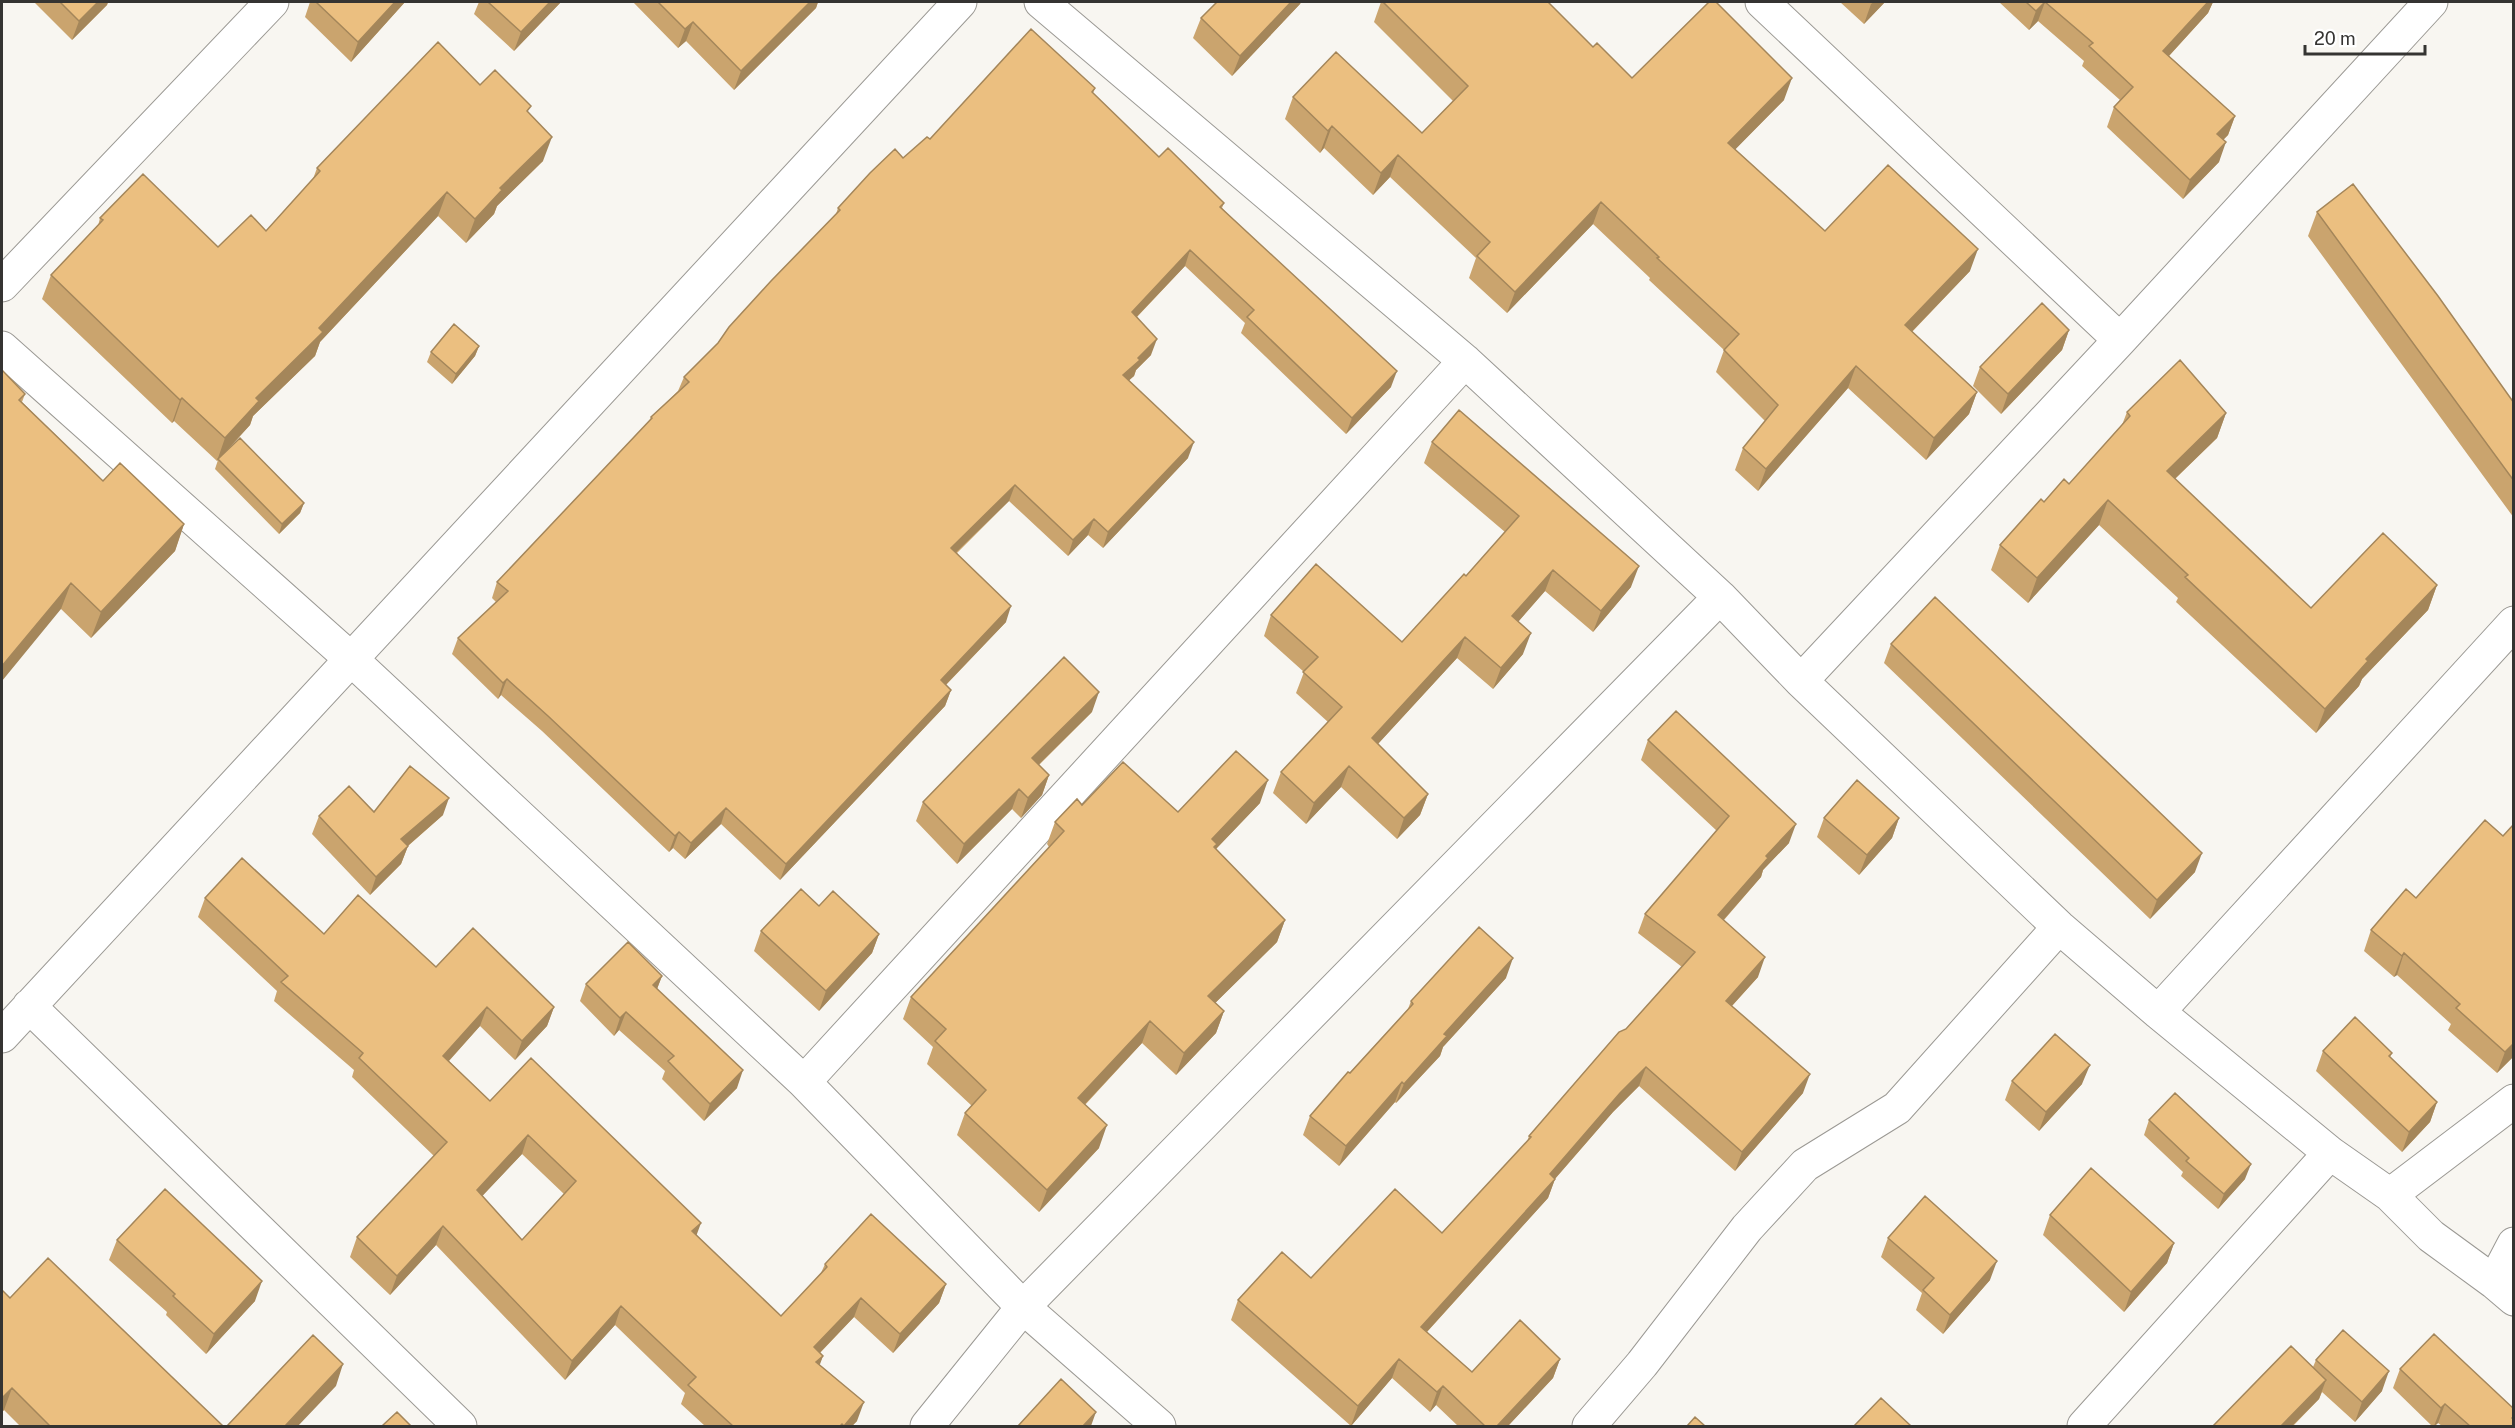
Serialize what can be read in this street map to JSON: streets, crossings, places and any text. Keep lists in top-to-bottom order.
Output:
{
  "scale_bar": "20 m"
}
